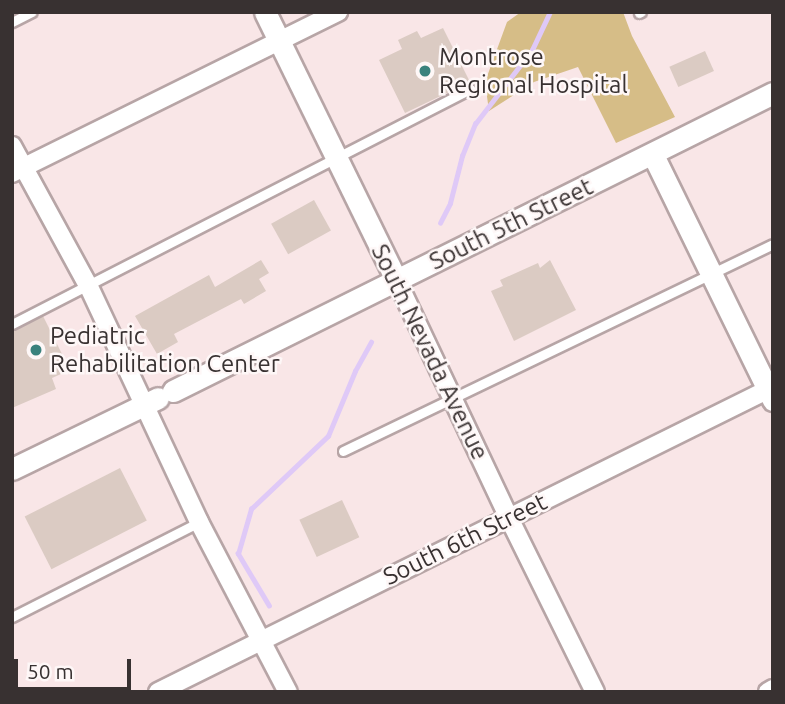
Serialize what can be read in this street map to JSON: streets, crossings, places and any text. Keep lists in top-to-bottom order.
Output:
{
  "streets": {
    "street": ["South 5th Street", "South Nevada Avenue", "South 6th Street"]
  },
  "crossings": [
    ["South 5th Street", "South Nevada Avenue"],
    ["South Nevada Avenue", "South 6th Street"]
  ],
  "places": ["Montrose Regional Hospital", "Pediatric Rehabilitation Center"],
  "scale_bar": "50 m"
}
